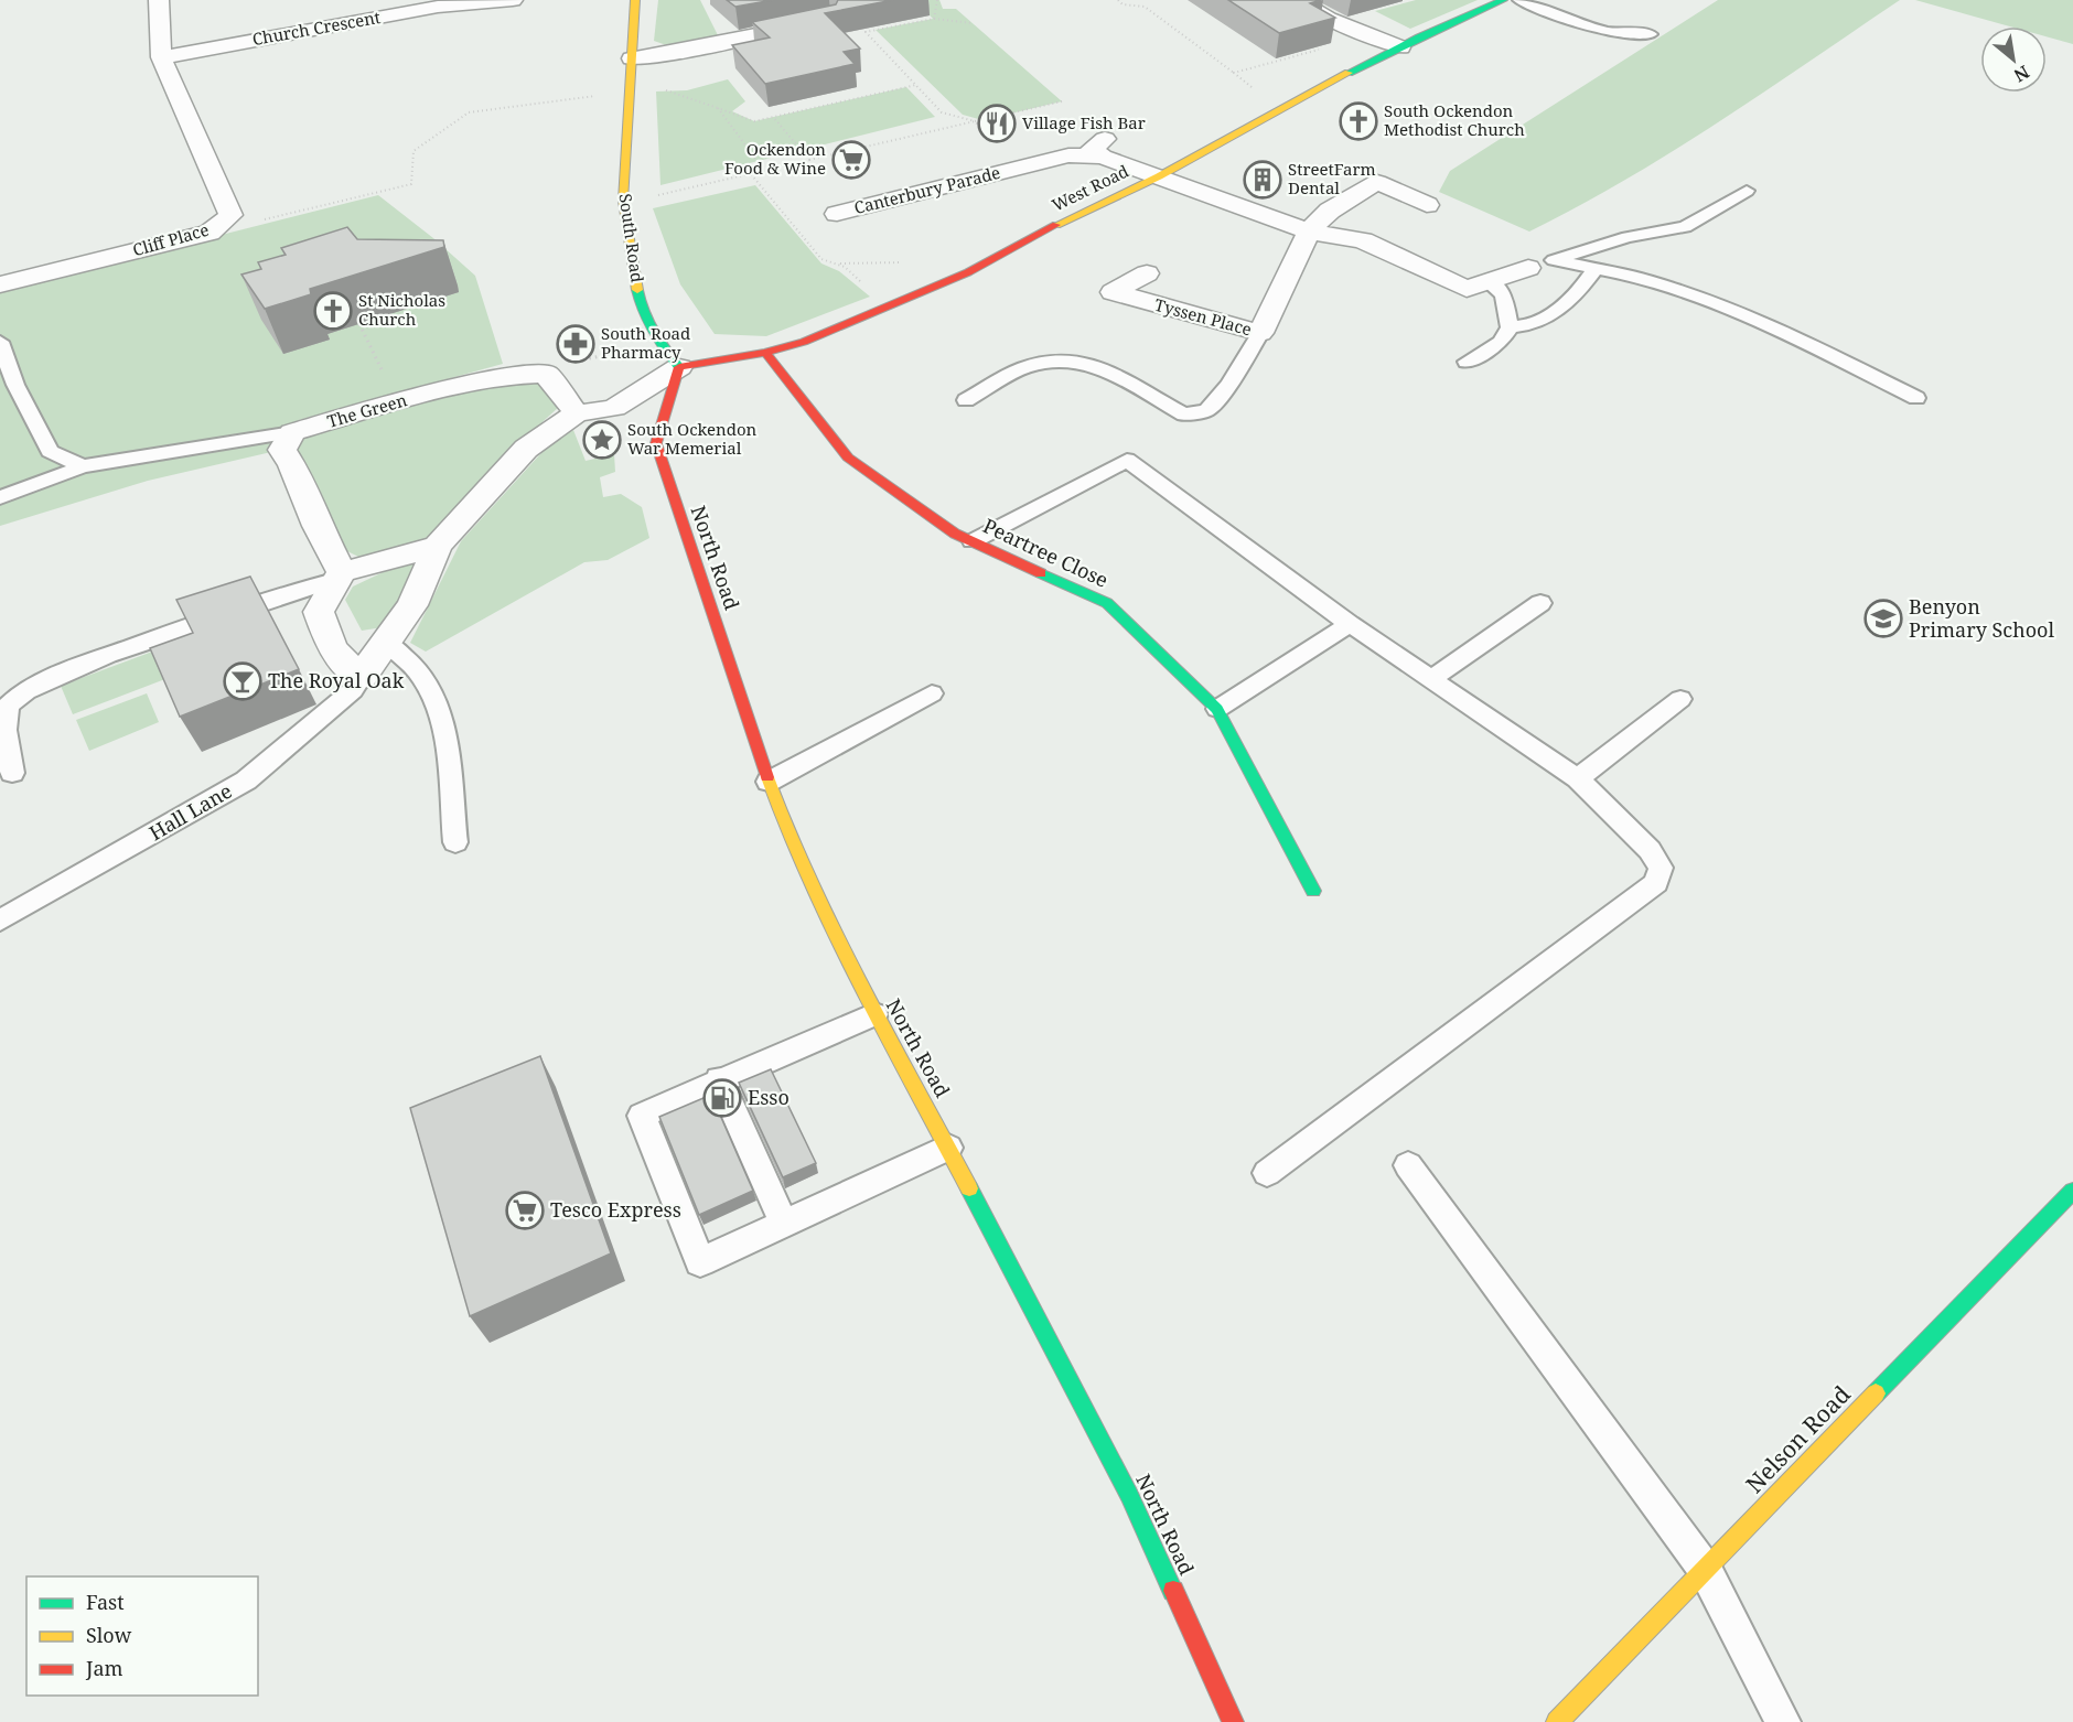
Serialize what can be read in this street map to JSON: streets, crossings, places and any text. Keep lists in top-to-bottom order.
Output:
{
  "streets": {
    "street": [
      "Church Crescent",
      "West Road",
      "Canterbury Parade",
      "South Road",
      "Cliff Place",
      "Tyssen Place",
      "The Green",
      "Peartree Close",
      "North Road",
      "Nelson Road"
    ],
    "lane": ["Hall Lane"]
  },
  "crossings": [
    ["Church Crescent", "Cliff Place"],
    ["West Road", "Canterbury Parade"],
    ["West Road", "South Road"],
    ["West Road", "Peartree Close"],
    ["West Road", "North Road"],
    ["South Road", "North Road"]
  ],
  "places": {
    "church": ["South Ockendon Methodist Church", "St Nicholas Church"],
    "restaurant": ["Village Fish Bar"],
    "supermarket": ["Ockendon Food & Wine", "Tesco Express"],
    "building": ["StreetFarm Dental"],
    "pharmacy": ["South Road Pharmacy"],
    "place": ["South Ockendon War Memerial"],
    "school or university": ["Benyon Primary School"],
    "bar": ["The Royal Oak"],
    "fuel station": ["Esso"]
  },
  "legend": ["Fast", "Slow", "Jam"],
  "north": "bottom right"
}
